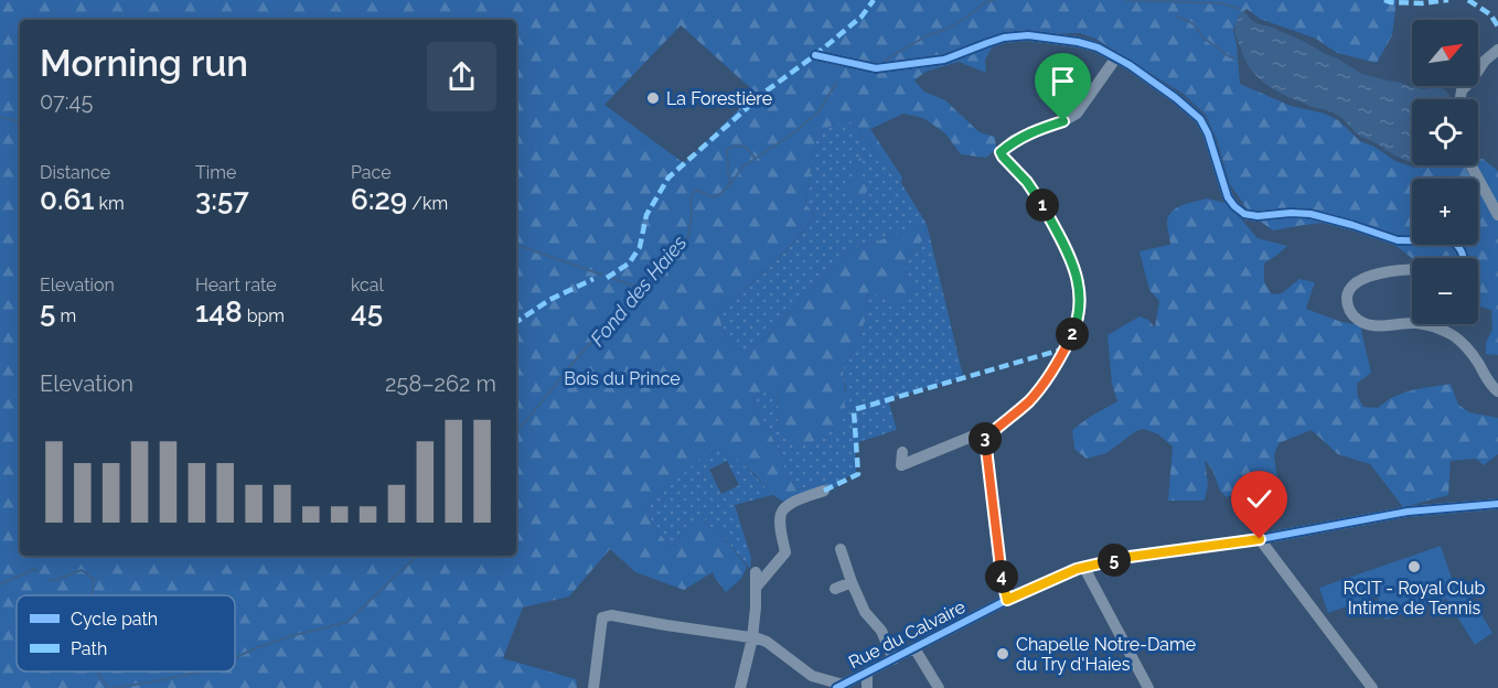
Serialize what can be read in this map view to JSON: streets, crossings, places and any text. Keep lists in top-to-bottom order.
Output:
{
  "streets": {
    "street": ["Rue du Calvaire"]
  },
  "water": ["Fond des Haies"],
  "parks": ["Bois du Prince"],
  "places": ["La Forestière", "RCIT - Royal Club Intime de Tennis", "Chapelle Notre-Dame du Try d'Haies"],
  "legend": ["Cycle path", "Path"],
  "north": "top right",
  "page": {
    "map_buttons": ["+", "−"],
    "heading": ["Morning run", "07:45"],
    "stats": [
      ["Distance", "0.61 km"],
      ["Time", "3:57"],
      ["Pace", "6:29 /km"],
      ["Elevation", "5 m"],
      ["Heart rate", "148 bpm"],
      ["kcal", "45"]
    ],
    "pins": [
      "1",
      "2",
      "3",
      "5",
      "4"
    ],
    "chart": ["Elevation", "258–262 m"]
  }
}
